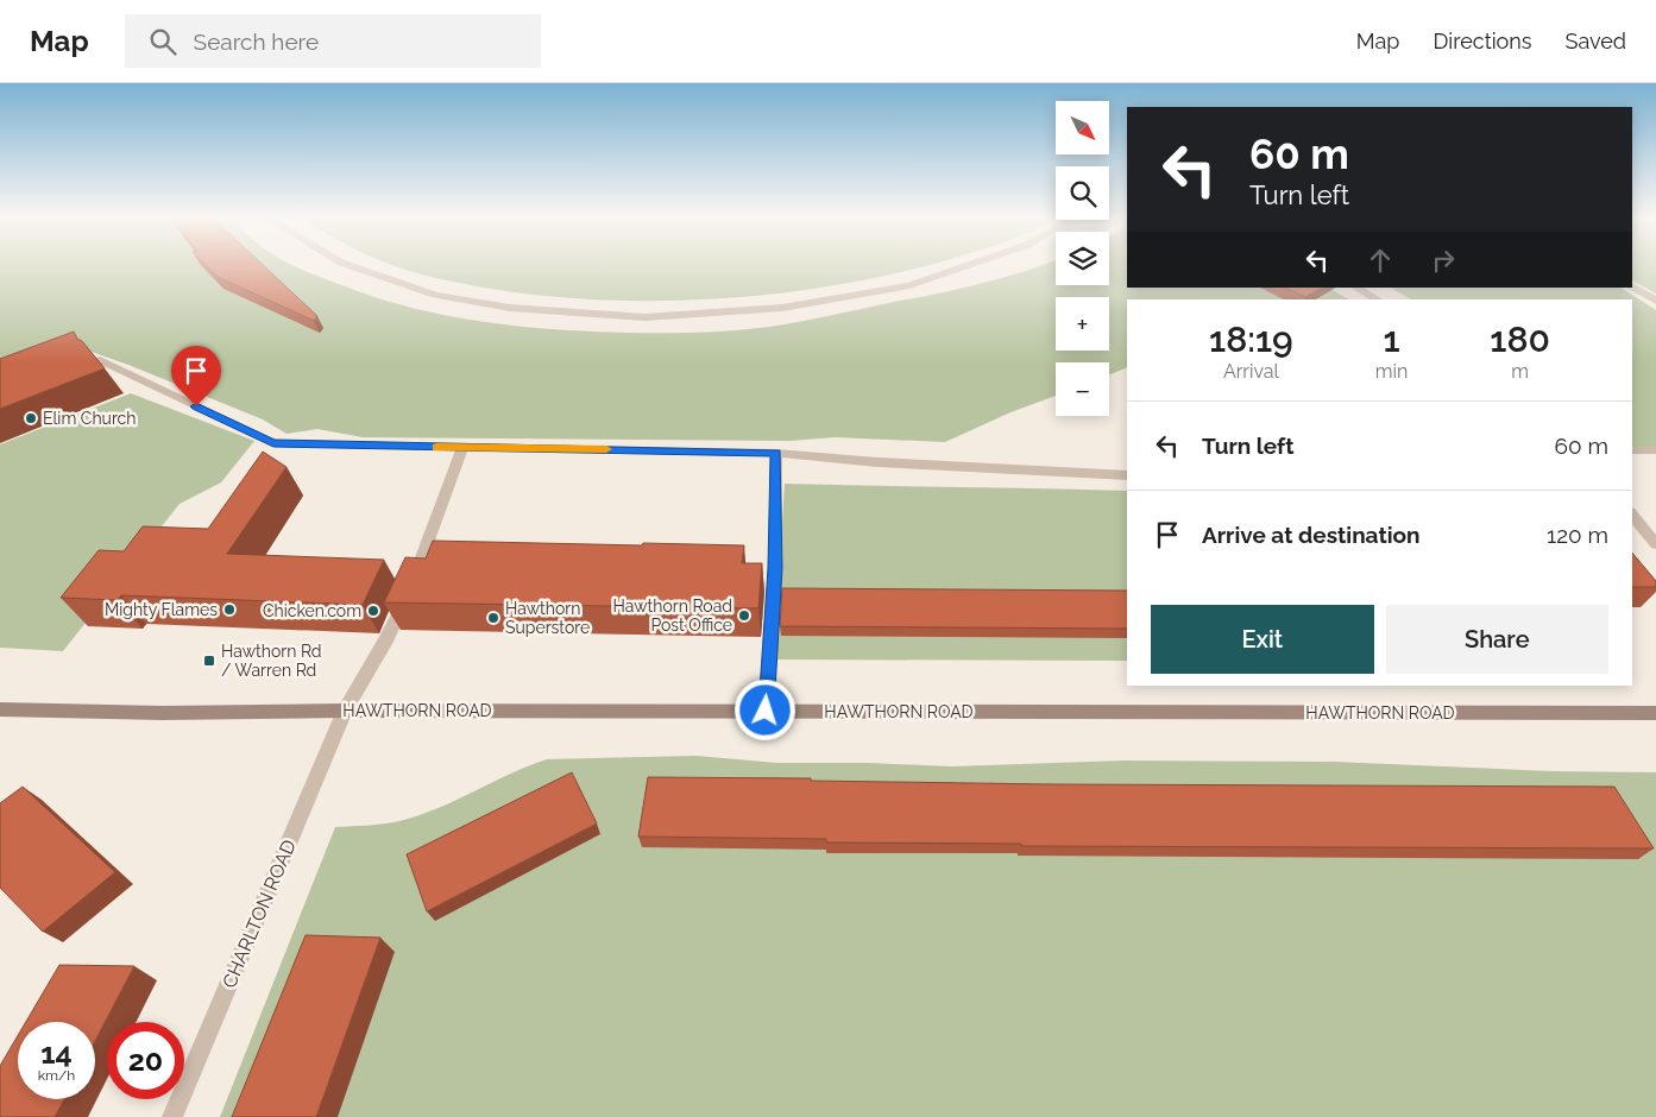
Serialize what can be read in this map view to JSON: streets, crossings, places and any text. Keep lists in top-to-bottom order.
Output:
{
  "streets": {
    "street": ["HAWTHORN ROAD", "CHARLTON ROAD"]
  },
  "crossings": [
    ["HAWTHORN ROAD", "CHARLTON ROAD"]
  ],
  "places": {
    "other": [
      "Elim Church",
      "Mighty Flames",
      "Chicken.com",
      "Hawthorn Road Post Office",
      "Hawthorn Superstore"
    ],
    "transit": ["Hawthorn Rd / Warren Rd"]
  },
  "north": "bottom right",
  "page": {
    "header": "Map",
    "search": "Search here",
    "nav": ["Map", "Directions", "Saved"],
    "map_buttons": ["+", "−"],
    "turn": ["60 m", "Turn left"],
    "eta": [
      "18:19",
      "Arrival",
      "1",
      "min",
      "180",
      "m"
    ],
    "list": [
      {
        "name": "Turn left",
        "value": "60 m"
      },
      {
        "name": "Arrive at destination",
        "value": "120 m"
      }
    ],
    "buttons": ["Exit", "Share"],
    "speed": "14 km/h",
    "limit": "20"
  }
}
